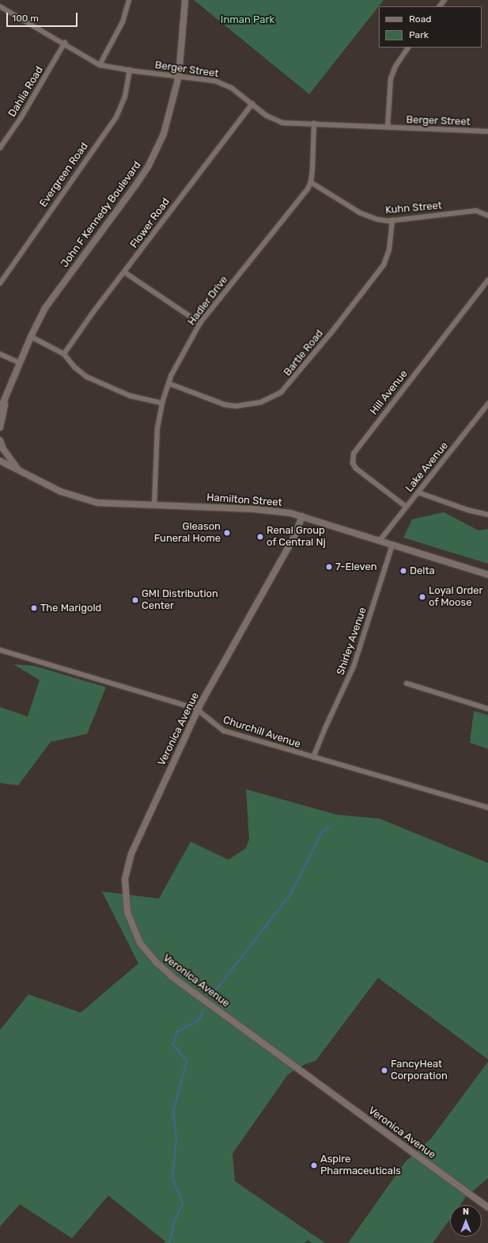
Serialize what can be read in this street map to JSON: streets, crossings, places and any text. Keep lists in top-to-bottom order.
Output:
{
  "streets": {
    "street": [
      "Berger Street",
      "Dahlia Road",
      "Evergreen Road",
      "Kuhn Street",
      "John F Kennedy Boulevard",
      "Flower Road",
      "Hadler Drive",
      "Bartle Road",
      "Hill Avenue",
      "Lake Avenue",
      "Hamilton Street",
      "Shirley Avenue",
      "Veronica Avenue",
      "Churchill Avenue"
    ]
  },
  "crossings": [
    ["Berger Street", "Dahlia Road"],
    ["Berger Street", "Evergreen Road"],
    ["Berger Street", "John F Kennedy Boulevard"],
    ["Berger Street", "Flower Road"],
    ["Kuhn Street", "Hadler Drive"],
    ["Kuhn Street", "Bartle Road"],
    ["Hadler Drive", "Bartle Road"],
    ["Hadler Drive", "Hamilton Street"],
    ["Hill Avenue", "Lake Avenue"],
    ["Lake Avenue", "Hamilton Street"],
    ["Hamilton Street", "Shirley Avenue"],
    ["Hamilton Street", "Veronica Avenue"],
    ["Shirley Avenue", "Churchill Avenue"],
    ["Veronica Avenue", "Churchill Avenue"]
  ],
  "parks": ["Inman Park"],
  "places": [
    "Gleason Funeral Home",
    "Renal Group of Central Nj",
    "7-Eleven",
    "Delta",
    "Loyal Order of Moose",
    "GMI Distribution Center",
    "The Marigold",
    "FancyHeat Corporation",
    "Aspire Pharmaceuticals"
  ],
  "legend": ["Road", "Park"],
  "scale_bar": "100 m",
  "north": "top"
}
